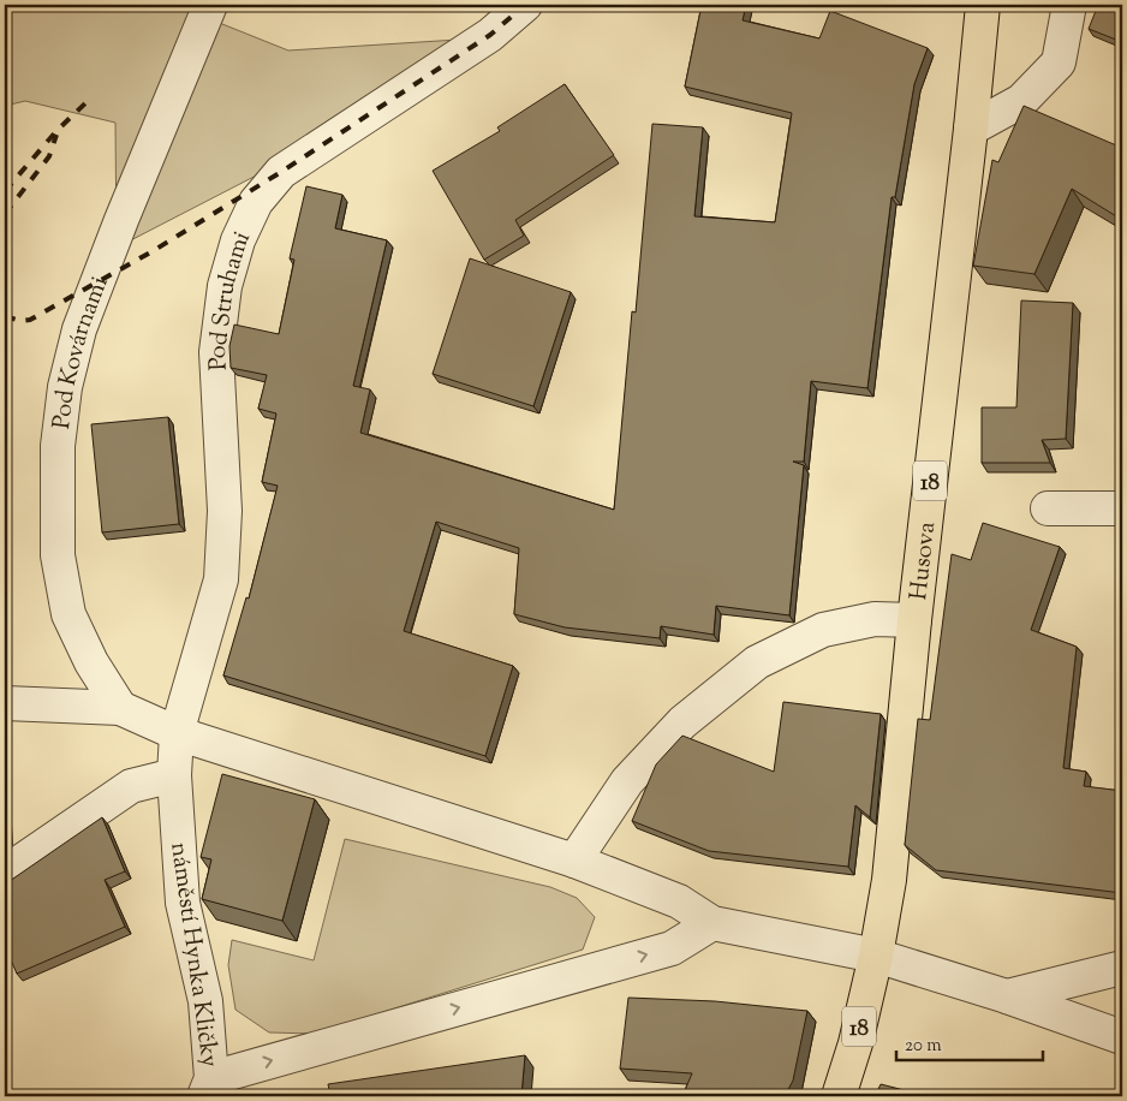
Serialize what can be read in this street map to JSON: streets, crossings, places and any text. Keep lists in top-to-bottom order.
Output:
{
  "streets": {
    "main road": ["18", "Husova"],
    "street": ["Pod Struhami", "Pod Kovárnami", "náměstí Hynka Kličky"]
  },
  "crossings": [
    ["Pod Struhami", "náměstí Hynka Kličky"],
    ["18", "Husova"]
  ],
  "one_way": ["náměstí Hynka Kličky"],
  "scale_bar": "20 m"
}
